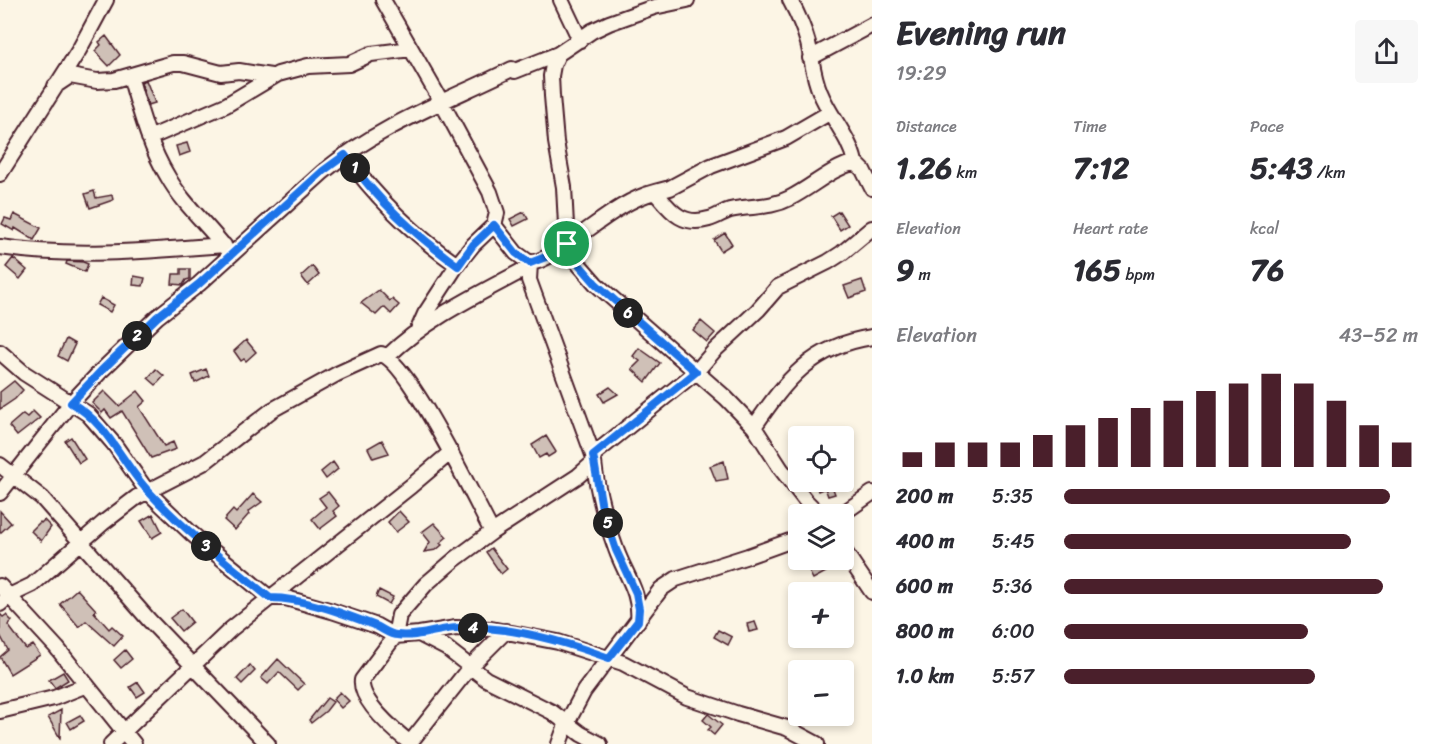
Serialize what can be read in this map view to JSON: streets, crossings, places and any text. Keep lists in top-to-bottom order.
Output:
{
  "page": {
    "heading": ["Evening run", "19:29"],
    "stats": [
      ["Distance", "1.26 km"],
      ["Time", "7:12"],
      ["Pace", "5:43 /km"],
      ["Elevation", "9 m"],
      ["Heart rate", "165 bpm"],
      ["kcal", "76"]
    ],
    "pins": [
      "1",
      "6",
      "2",
      "5",
      "3",
      "4"
    ],
    "chart": ["Elevation", "43–52 m"],
    "map_buttons": ["+", "−"],
    "list": [
      {
        "name": "200 m",
        "note": "5:35"
      },
      {
        "name": "400 m",
        "note": "5:45"
      },
      {
        "name": "600 m",
        "note": "5:36"
      },
      {
        "name": "800 m",
        "note": "6:00"
      },
      {
        "name": "1.0 km",
        "note": "5:57"
      }
    ]
  }
}
